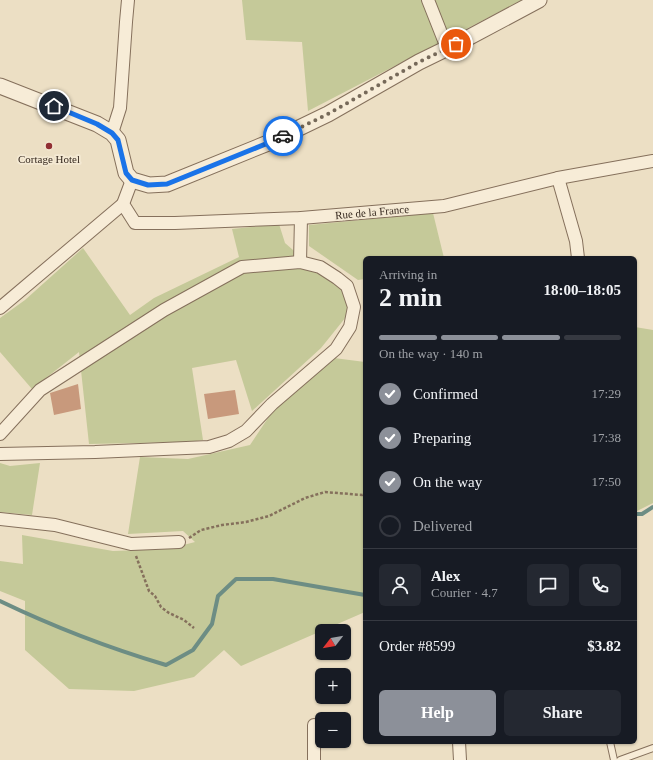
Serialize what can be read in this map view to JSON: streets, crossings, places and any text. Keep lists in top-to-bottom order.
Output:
{
  "streets": {
    "street": ["Rue de la France"]
  },
  "places": ["Cortage Hotel"],
  "north": "bottom left",
  "page": {
    "heading": ["2 min", "Arriving in", "18:00–18:05"],
    "panel": [
      "Alex",
      "Courier · 4.7",
      "Order #8599",
      "$3.82"
    ],
    "bar": "On the way · 140 m",
    "list": [
      ["Confirmed", "17:29"],
      ["Preparing", "17:38"],
      ["On the way", "17:50"],
      "Delivered"
    ],
    "map_buttons": ["+", "−"],
    "buttons": ["Help", "Share"]
  }
}
